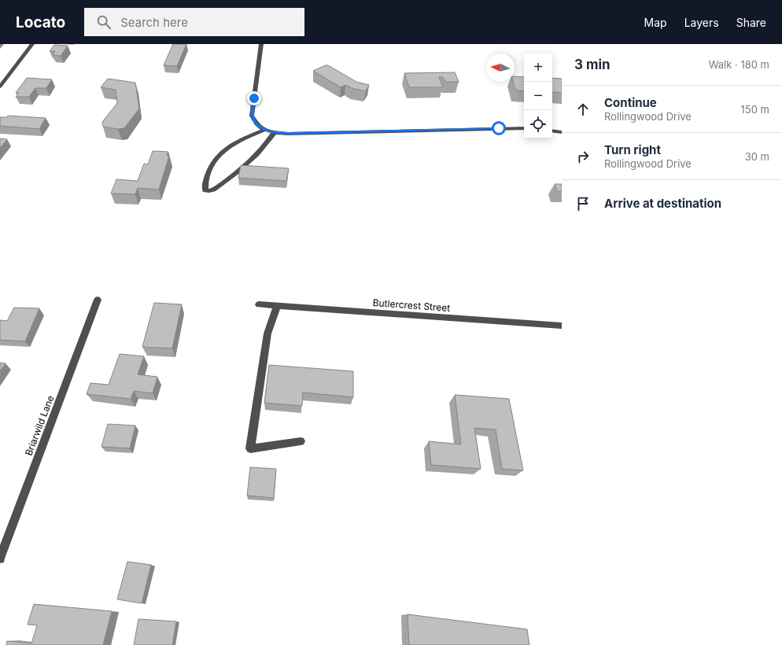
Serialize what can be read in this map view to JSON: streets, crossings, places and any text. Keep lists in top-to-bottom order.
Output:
{
  "streets": {
    "street": ["Butlercrest Street", "Briarwild Lane"]
  },
  "north": "left",
  "page": {
    "header": "Locato",
    "search": "Search here",
    "nav": ["Map", "Layers", "Share"],
    "heading": ["3 min", "Walk · 180 m"],
    "map_buttons": ["+", "−"],
    "list": [
      ["Continue", "Rollingwood Drive", "150 m"],
      ["Turn right", "Rollingwood Drive", "30 m"],
      "Arrive at destination"
    ]
  }
}
